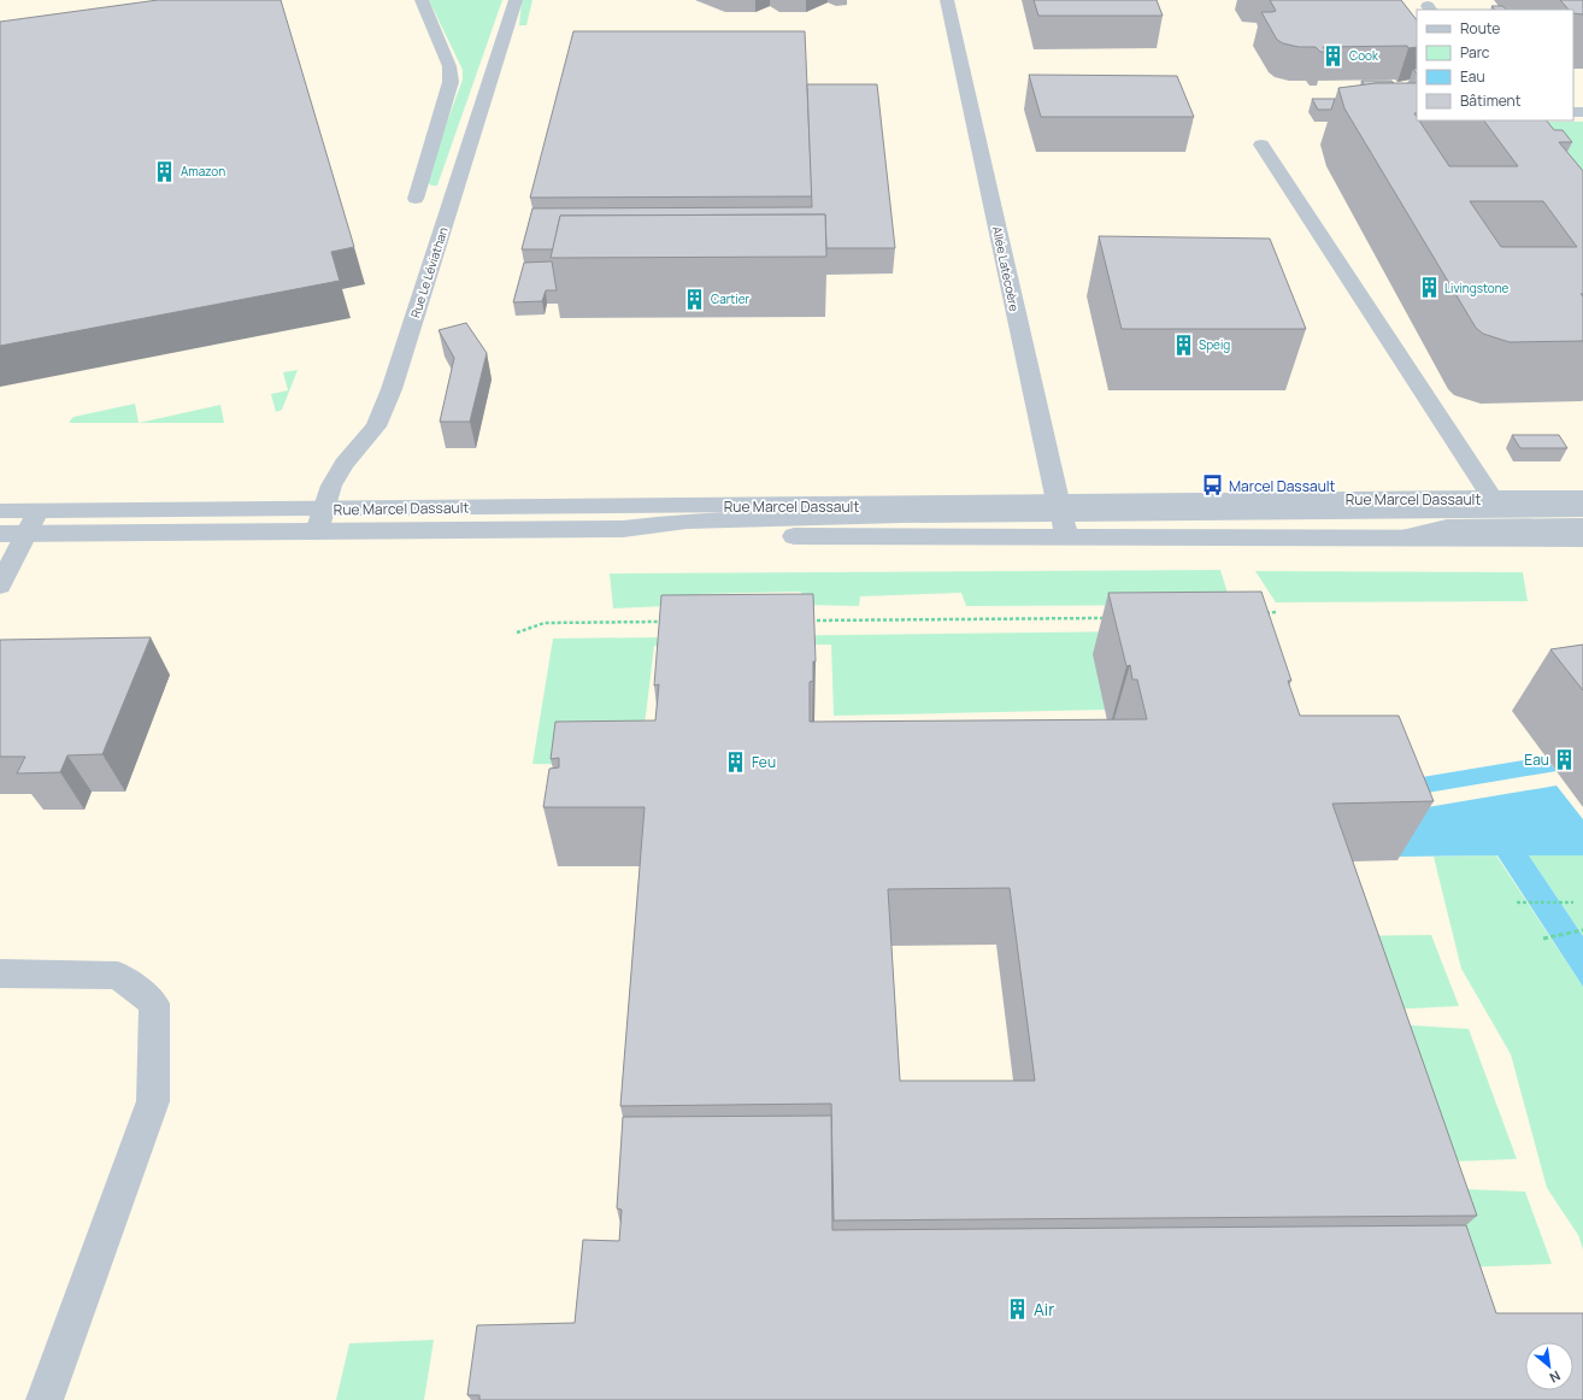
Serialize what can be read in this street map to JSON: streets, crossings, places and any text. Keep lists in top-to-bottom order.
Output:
{
  "streets": {
    "street": ["Allée Latécoère", "Rue Le Léviathan", "Rue Marcel Dassault"]
  },
  "crossings": [
    ["Allée Latécoère", "Rue Marcel Dassault"],
    ["Rue Le Léviathan", "Rue Marcel Dassault"]
  ],
  "places": {
    "building": [
      "Cook",
      "Amazon",
      "Livingstone",
      "Cartier",
      "Speig",
      "Eau",
      "Feu",
      "Air"
    ],
    "bus stop": ["Marcel Dassault"]
  },
  "legend": [
    "Route",
    "Parc",
    "Eau",
    "Bâtiment"
  ],
  "north": "bottom right"
}
